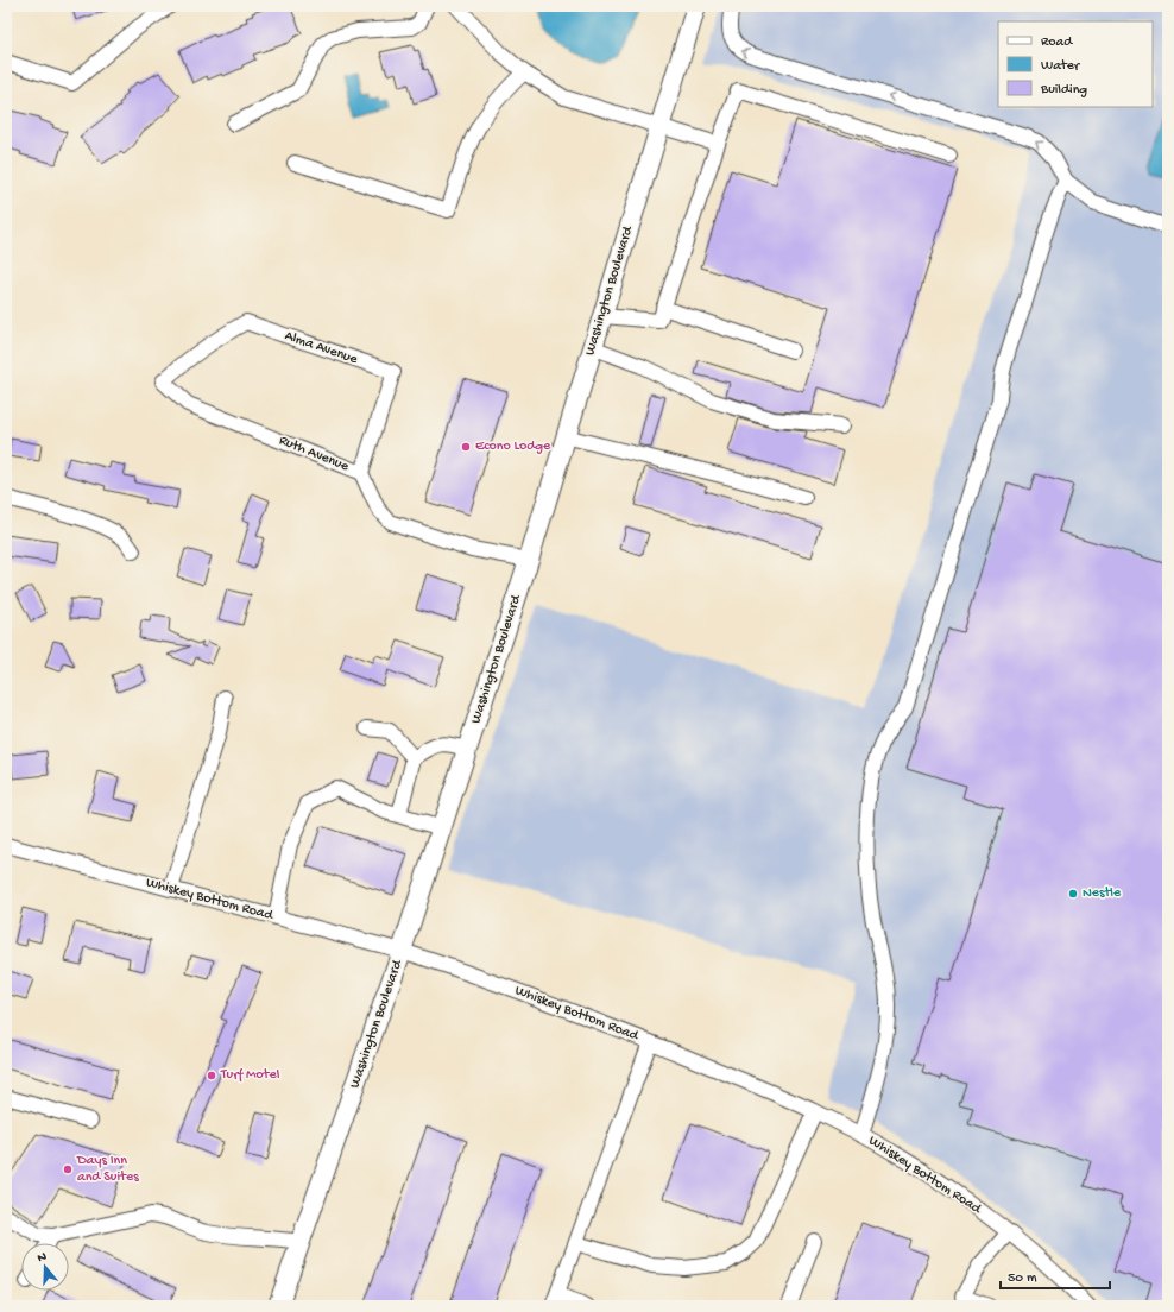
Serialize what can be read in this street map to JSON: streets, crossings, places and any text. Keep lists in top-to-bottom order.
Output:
{
  "streets": {
    "main road": ["Washington Boulevard"],
    "street": ["Alma Avenue", "Ruth Avenue", "Whiskey Bottom Road"]
  },
  "crossings": [
    ["Washington Boulevard", "Ruth Avenue"],
    ["Washington Boulevard", "Whiskey Bottom Road"],
    ["Alma Avenue", "Ruth Avenue"]
  ],
  "places": [
    "Econo Lodge",
    "Nestle",
    "Turf Motel",
    "Days Inn and Suites"
  ],
  "legend": ["Road", "Water", "Building"],
  "scale_bar": "50 m",
  "north": "top"
}
